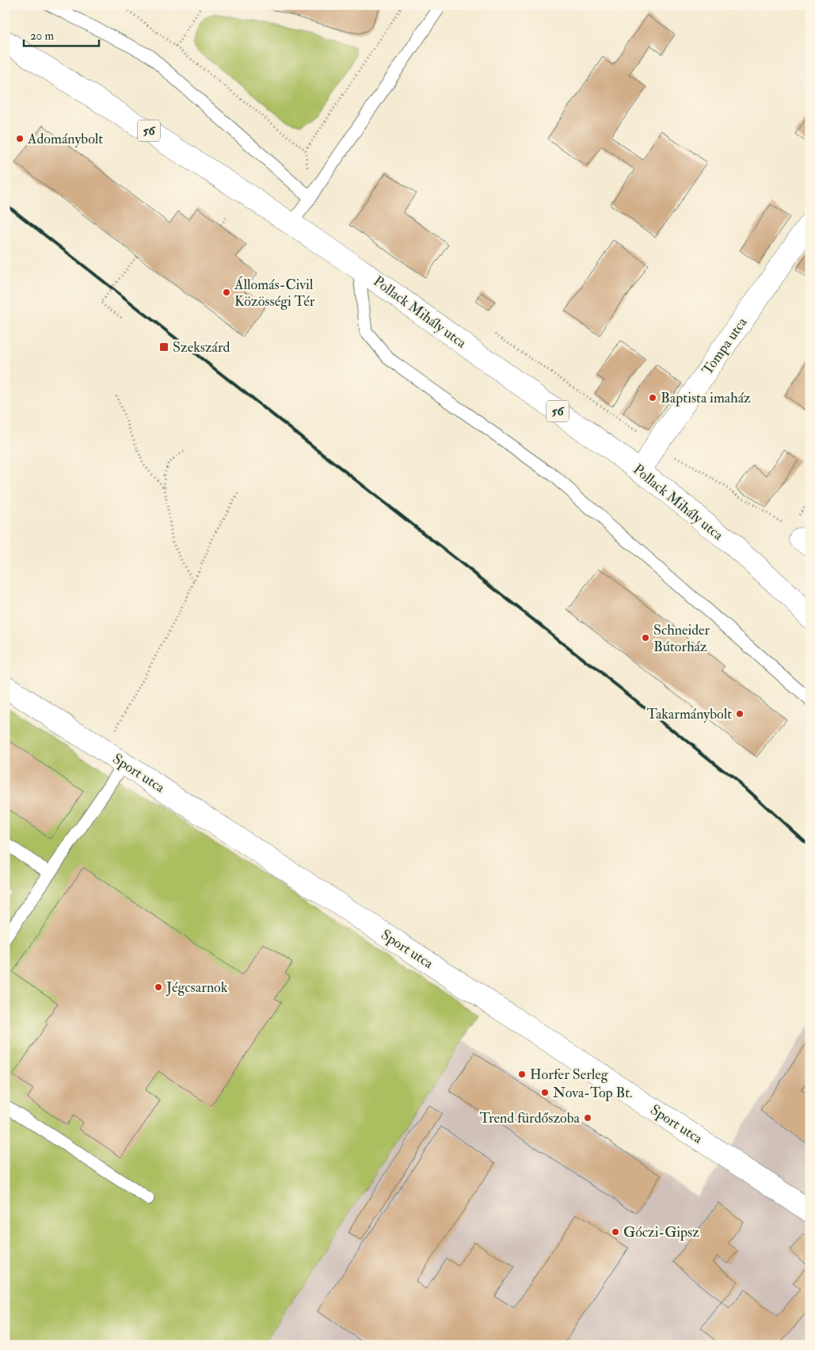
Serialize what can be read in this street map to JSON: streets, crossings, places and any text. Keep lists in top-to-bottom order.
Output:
{
  "streets": {
    "street": [
      "56",
      "Pollack Mihály utca",
      "Tompa utca",
      "Sport utca"
    ]
  },
  "crossings": [
    ["Pollack Mihály utca", "Tompa utca"]
  ],
  "places": {
    "other": [
      "Adománybolt",
      "Állomás-Civil Közösségi Tér",
      "Baptista imaház",
      "Schneider Bútorház",
      "Takarmánybolt",
      "Jégcsarnok",
      "Horfer Serleg",
      "Nova-Top Bt.",
      "Trend fürdőszoba",
      "Góczi-Gipsz"
    ],
    "transit": ["Szekszárd"]
  },
  "scale_bar": "20 m"
}
